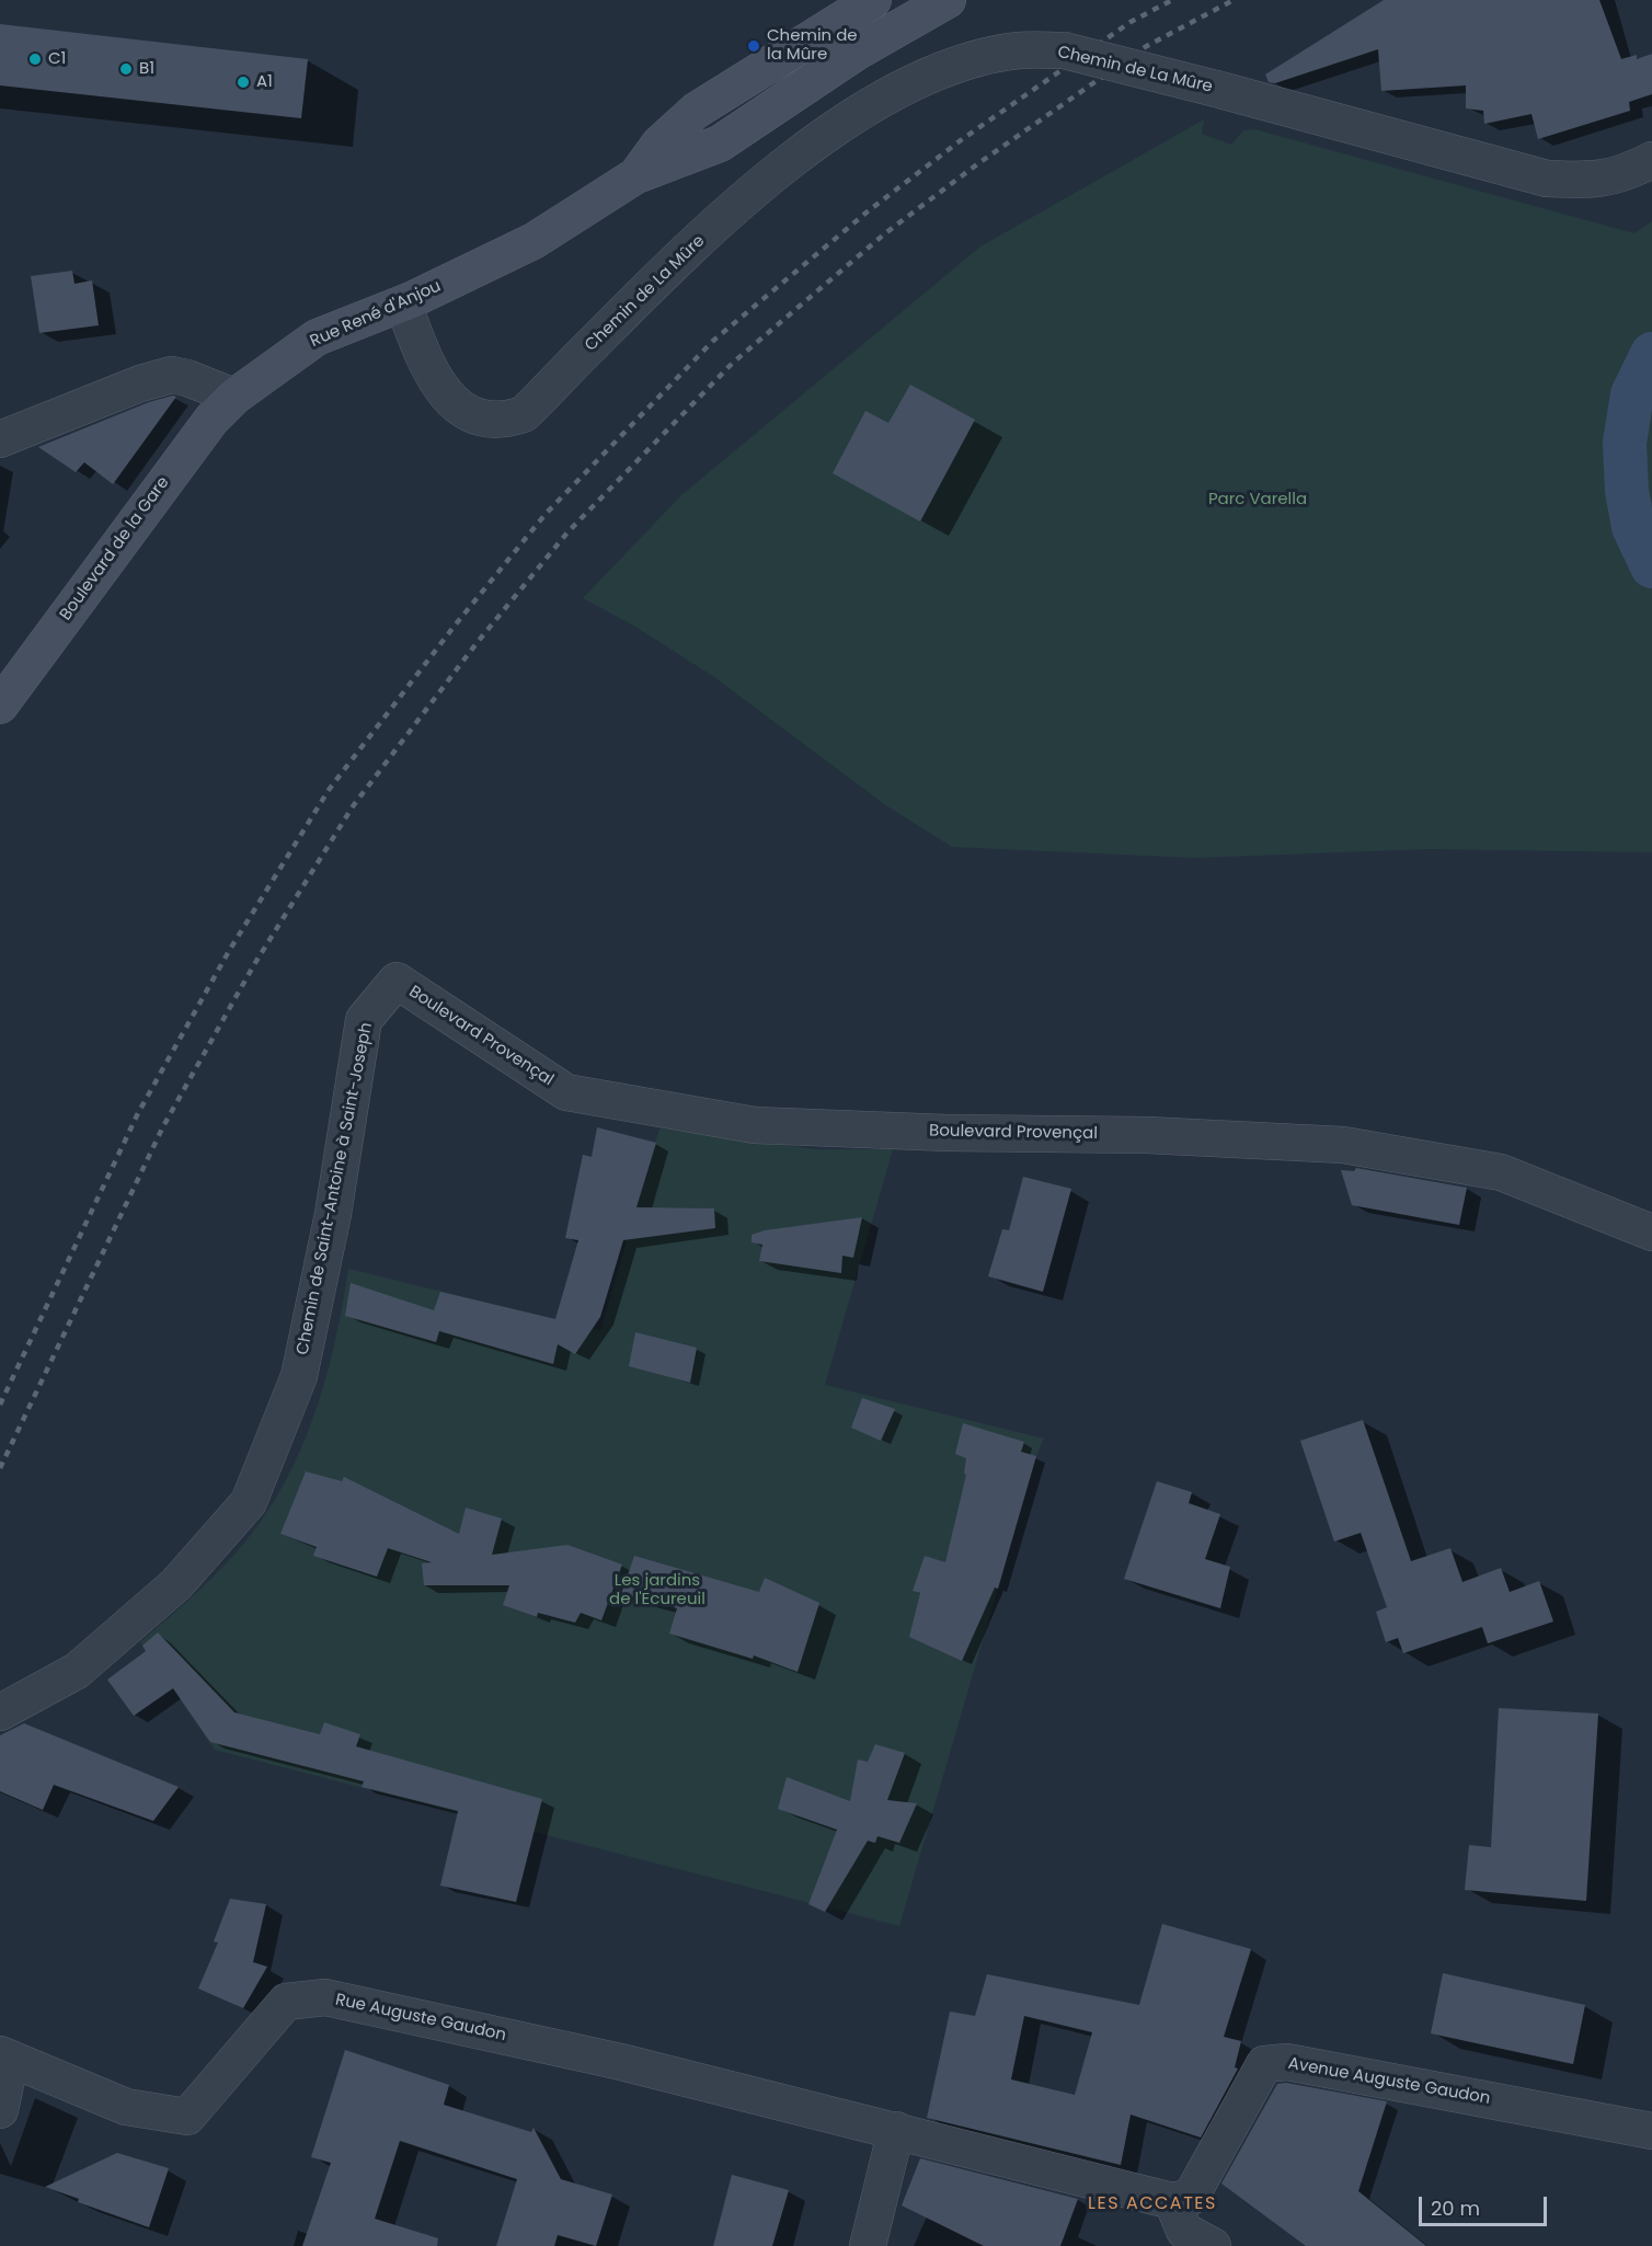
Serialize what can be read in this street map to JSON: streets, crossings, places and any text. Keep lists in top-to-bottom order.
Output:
{
  "streets": {
    "main road": ["Rue René d'Anjou", "Boulevard de la Gare"],
    "street": [
      "Chemin de La Mûre",
      "Boulevard Provençal",
      "Chemin de Saint-Antoine à Saint-Joseph",
      "Rue Auguste Gaudon",
      "Avenue Auguste Gaudon"
    ]
  },
  "crossings": [
    ["Chemin de La Mûre", "Rue René d'Anjou"],
    ["Rue René d'Anjou", "Boulevard de la Gare"],
    ["Boulevard Provençal", "Chemin de Saint-Antoine à Saint-Joseph"]
  ],
  "districts": ["LES ACCATES"],
  "parks": ["Parc Varella", "Les jardins de l'Ecureuil"],
  "places": [
    "Chemin de la Mûre",
    "C1",
    "B1",
    "A1"
  ],
  "scale_bar": "20 m"
}
